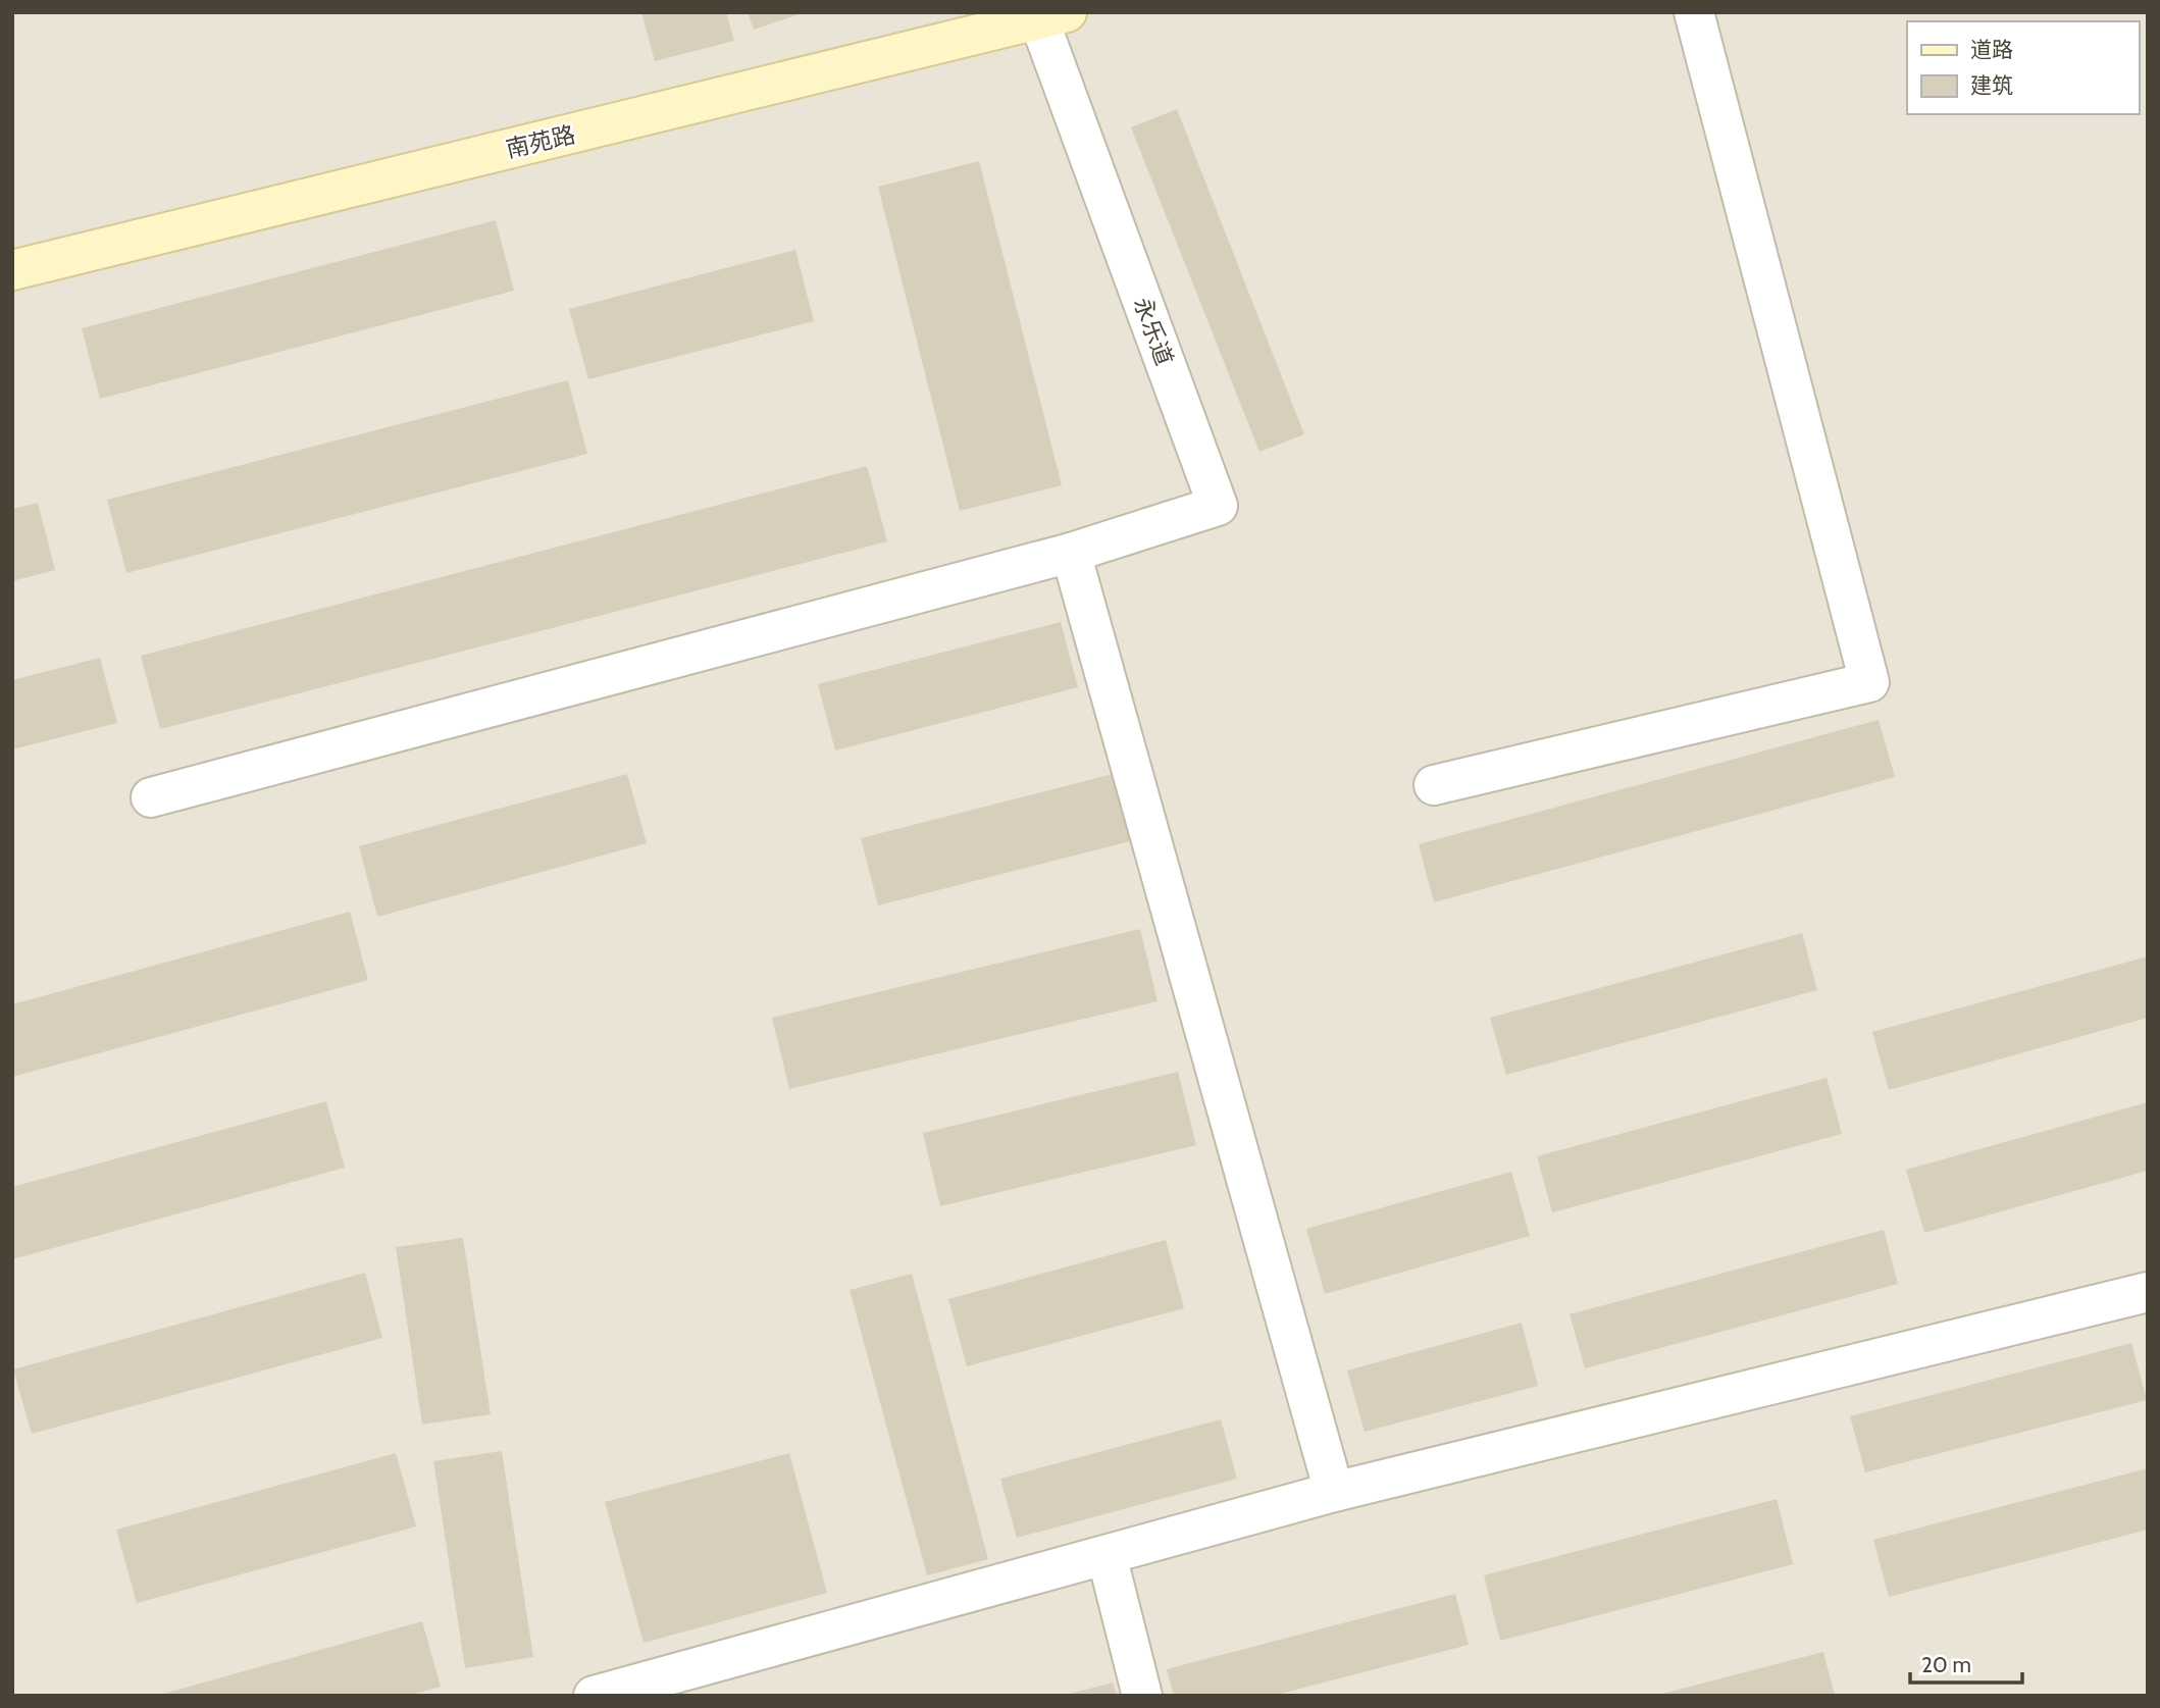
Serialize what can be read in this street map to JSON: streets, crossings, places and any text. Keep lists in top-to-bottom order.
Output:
{
  "streets": {
    "street": ["南苑路", "永乐道"]
  },
  "crossings": [
    ["南苑路", "永乐道"]
  ],
  "legend": ["道路", "建筑"],
  "scale_bar": "20 m"
}
